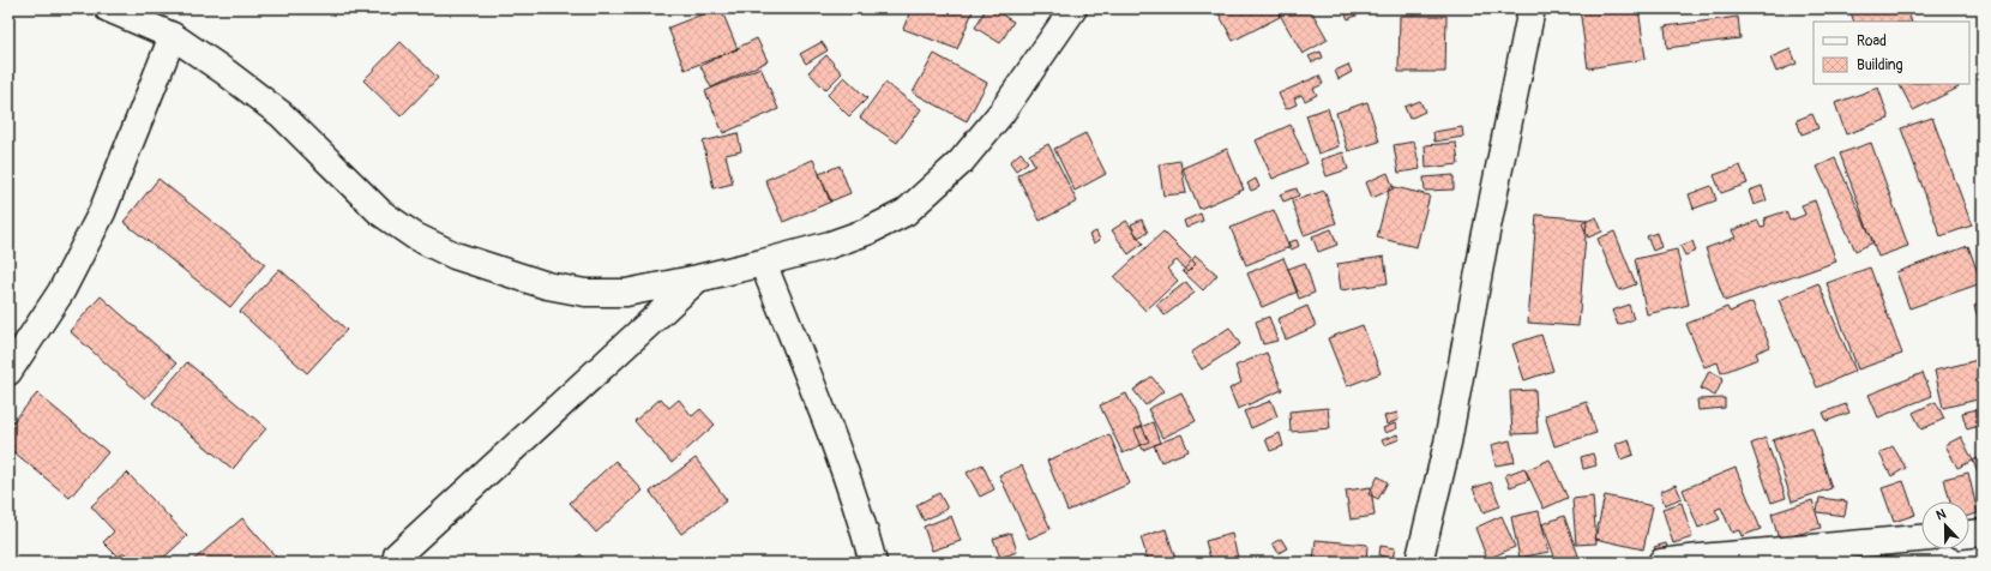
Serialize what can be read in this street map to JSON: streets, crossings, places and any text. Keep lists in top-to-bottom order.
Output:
{
  "legend": ["Road", "Building"],
  "north": "top"
}
